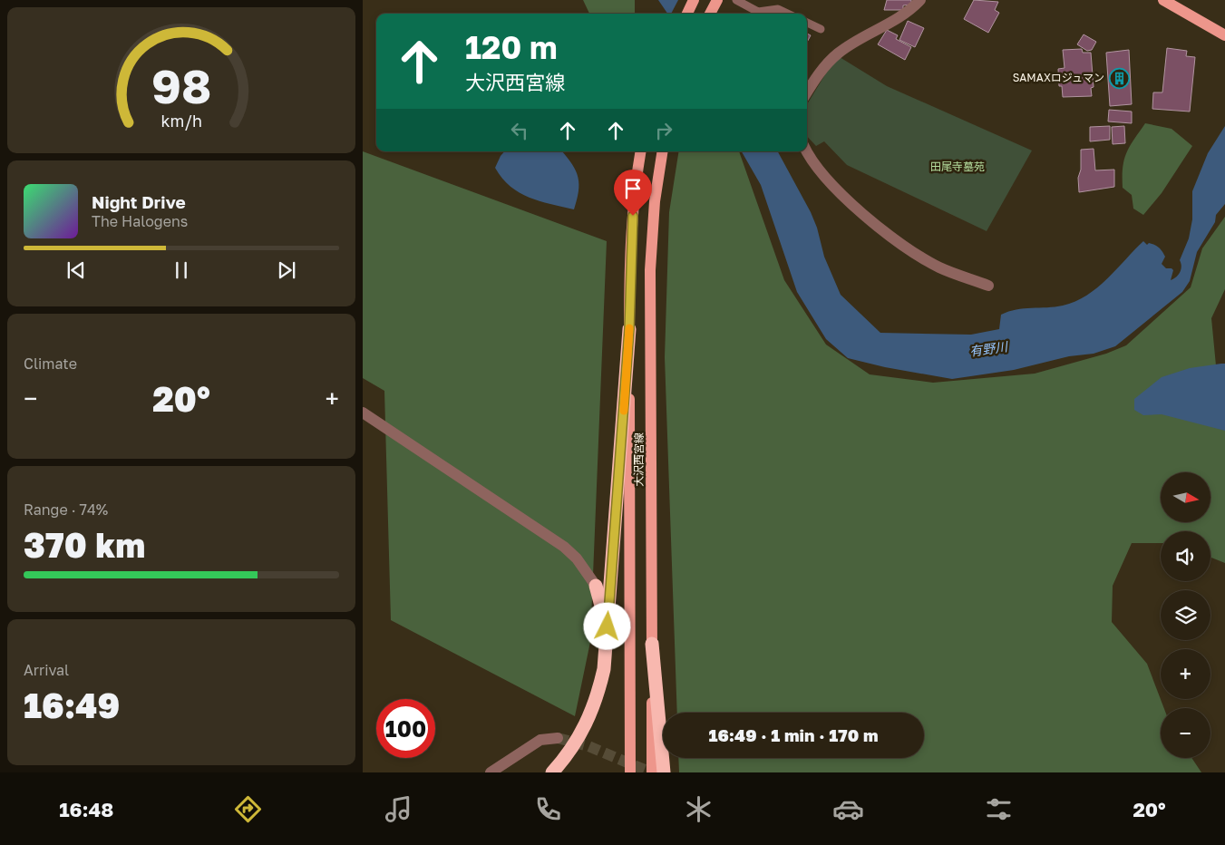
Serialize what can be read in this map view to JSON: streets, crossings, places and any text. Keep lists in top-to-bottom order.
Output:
{
  "streets": {
    "main road": ["大沢西宮線"]
  },
  "water": ["有野川"],
  "parks": ["田尾寺墓苑"],
  "places": {
    "building": ["SAMAXロジュマン"]
  },
  "north": "right",
  "page": {
    "turn": ["120 m", "大沢西宮線"],
    "song": ["Night Drive", "The Halogens"],
    "tile": [
      "Climate",
      ["Range · 74%", "370 km"],
      ["Arrival", "16:49"]
    ],
    "heat": ["−", "20°", "+"],
    "map_buttons": ["+", "−"],
    "limit": "100",
    "trip": "16:49 · 1 min · 170 m",
    "tabs": ["16:48", "20°"],
    "gauge": ["98", "km/h"]
  }
}
